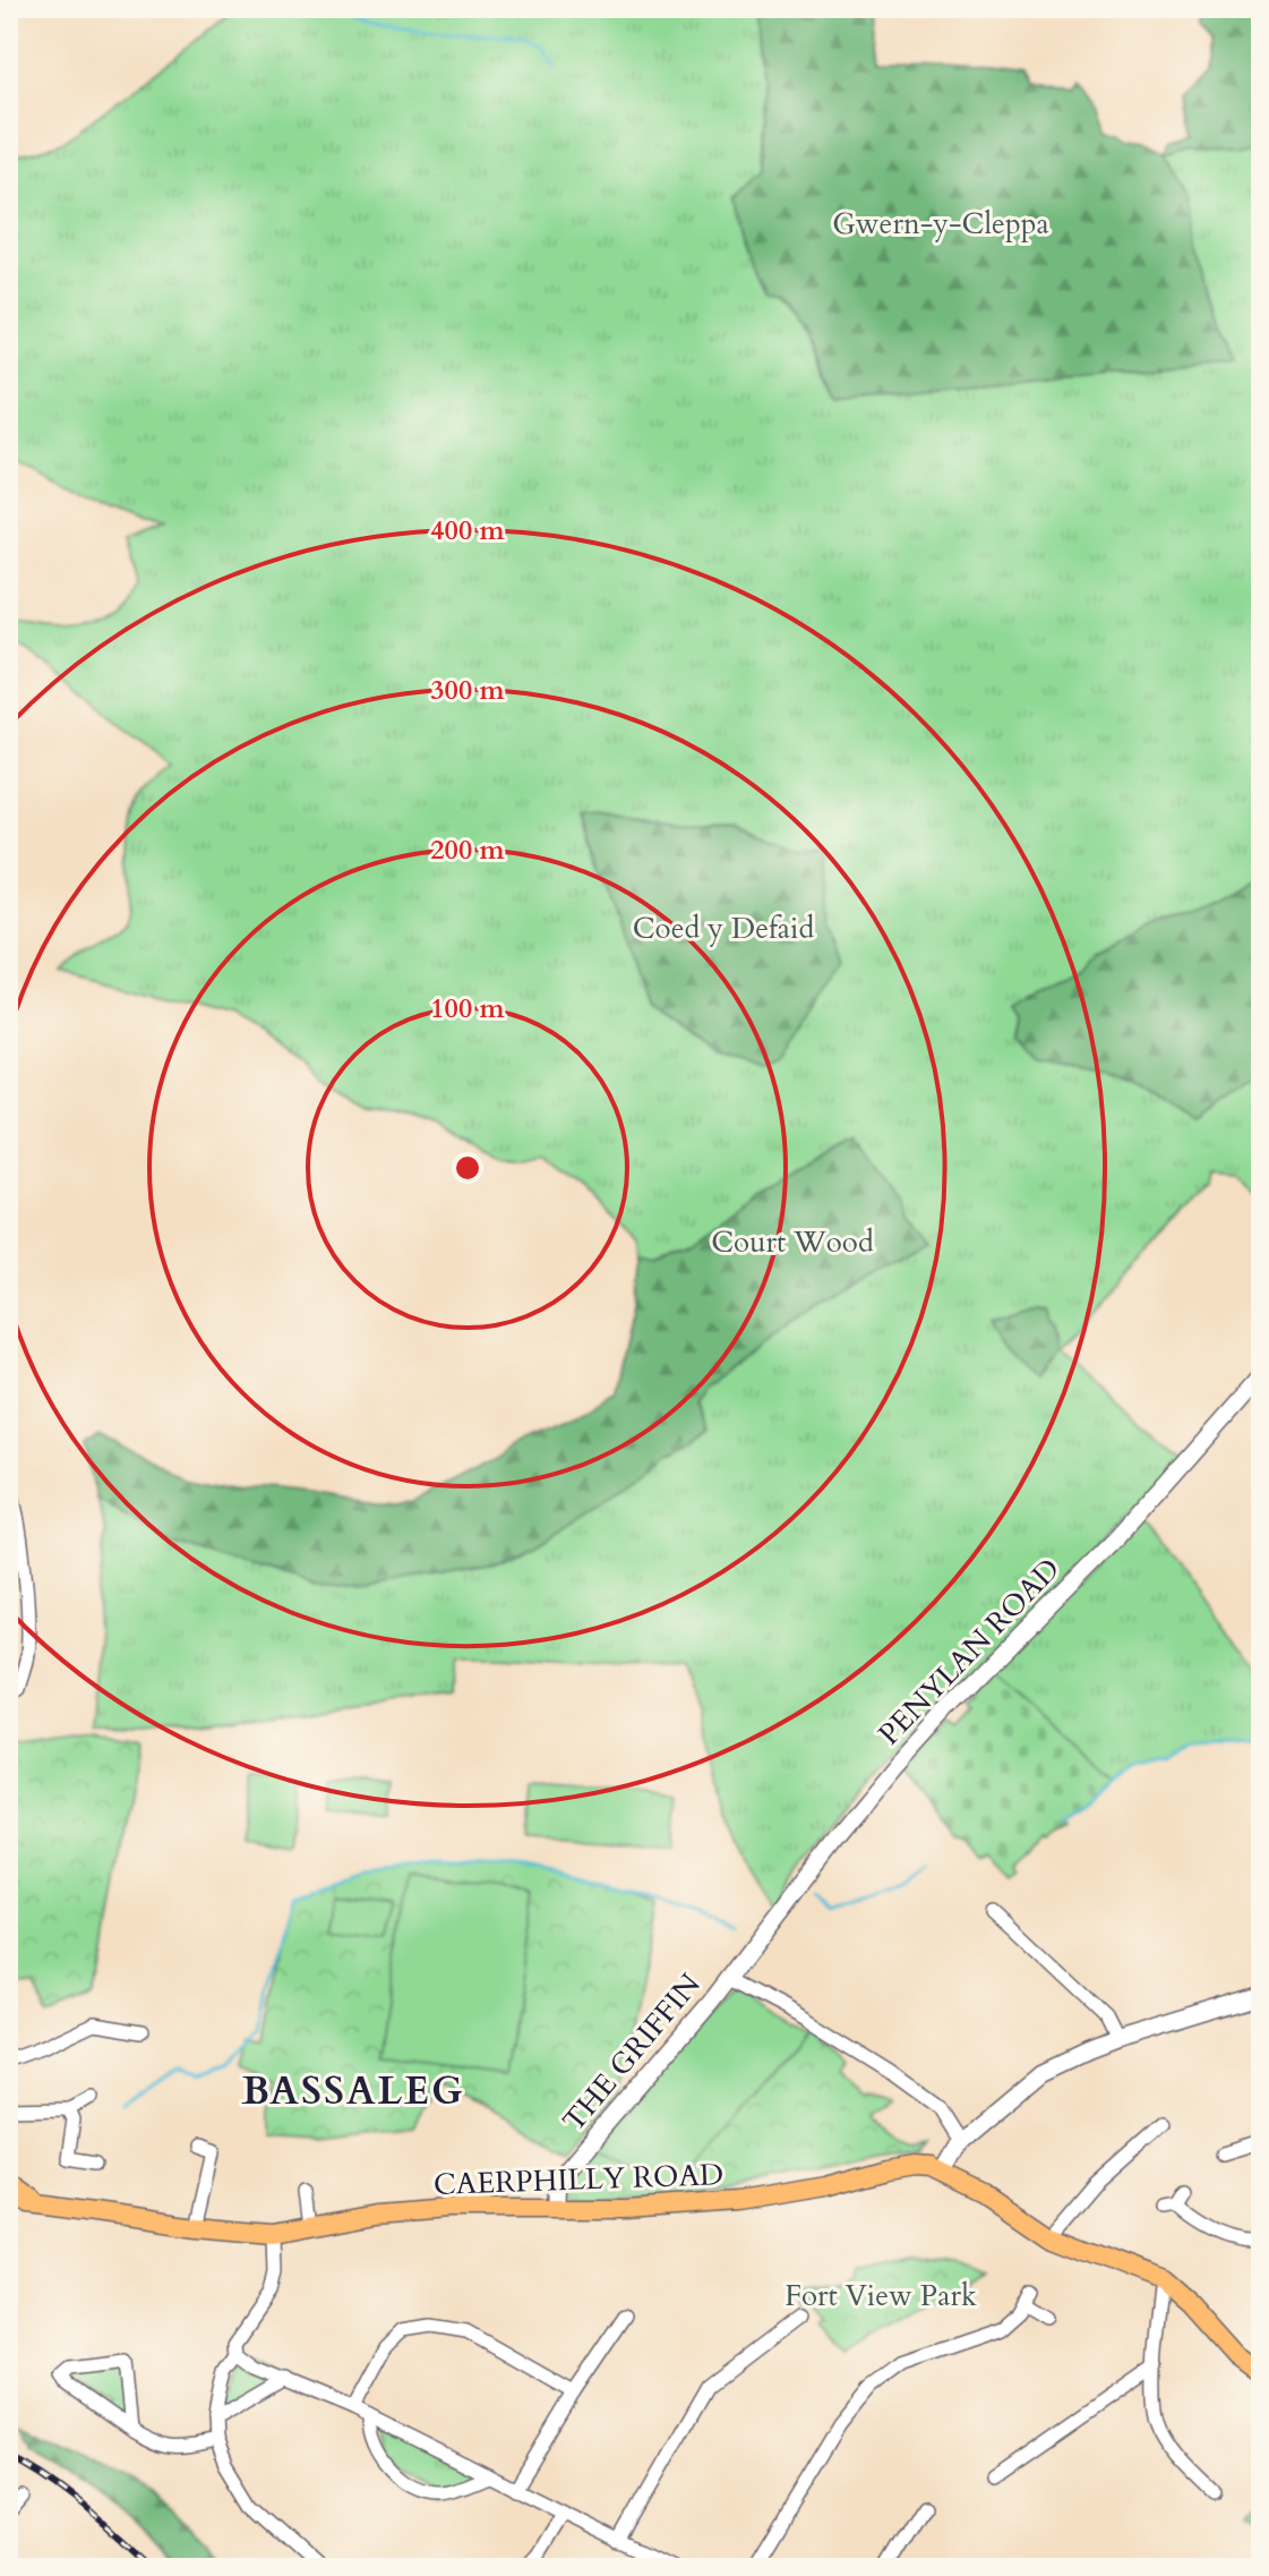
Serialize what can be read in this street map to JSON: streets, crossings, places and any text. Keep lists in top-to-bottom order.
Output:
{
  "streets": {
    "main road": ["CAERPHILLY ROAD"],
    "street": ["PENYLAN ROAD", "THE GRIFFIN"]
  },
  "crossings": [
    ["PENYLAN ROAD", "THE GRIFFIN"],
    ["THE GRIFFIN", "CAERPHILLY ROAD"]
  ],
  "districts": ["BASSALEG"],
  "parks": [
    "Gwern-y-Cleppa",
    "Coed y Defaid",
    "Court Wood",
    "Fort View Park"
  ],
  "rings": [
    "400 m",
    "300 m",
    "200 m",
    "100 m"
  ]
}
